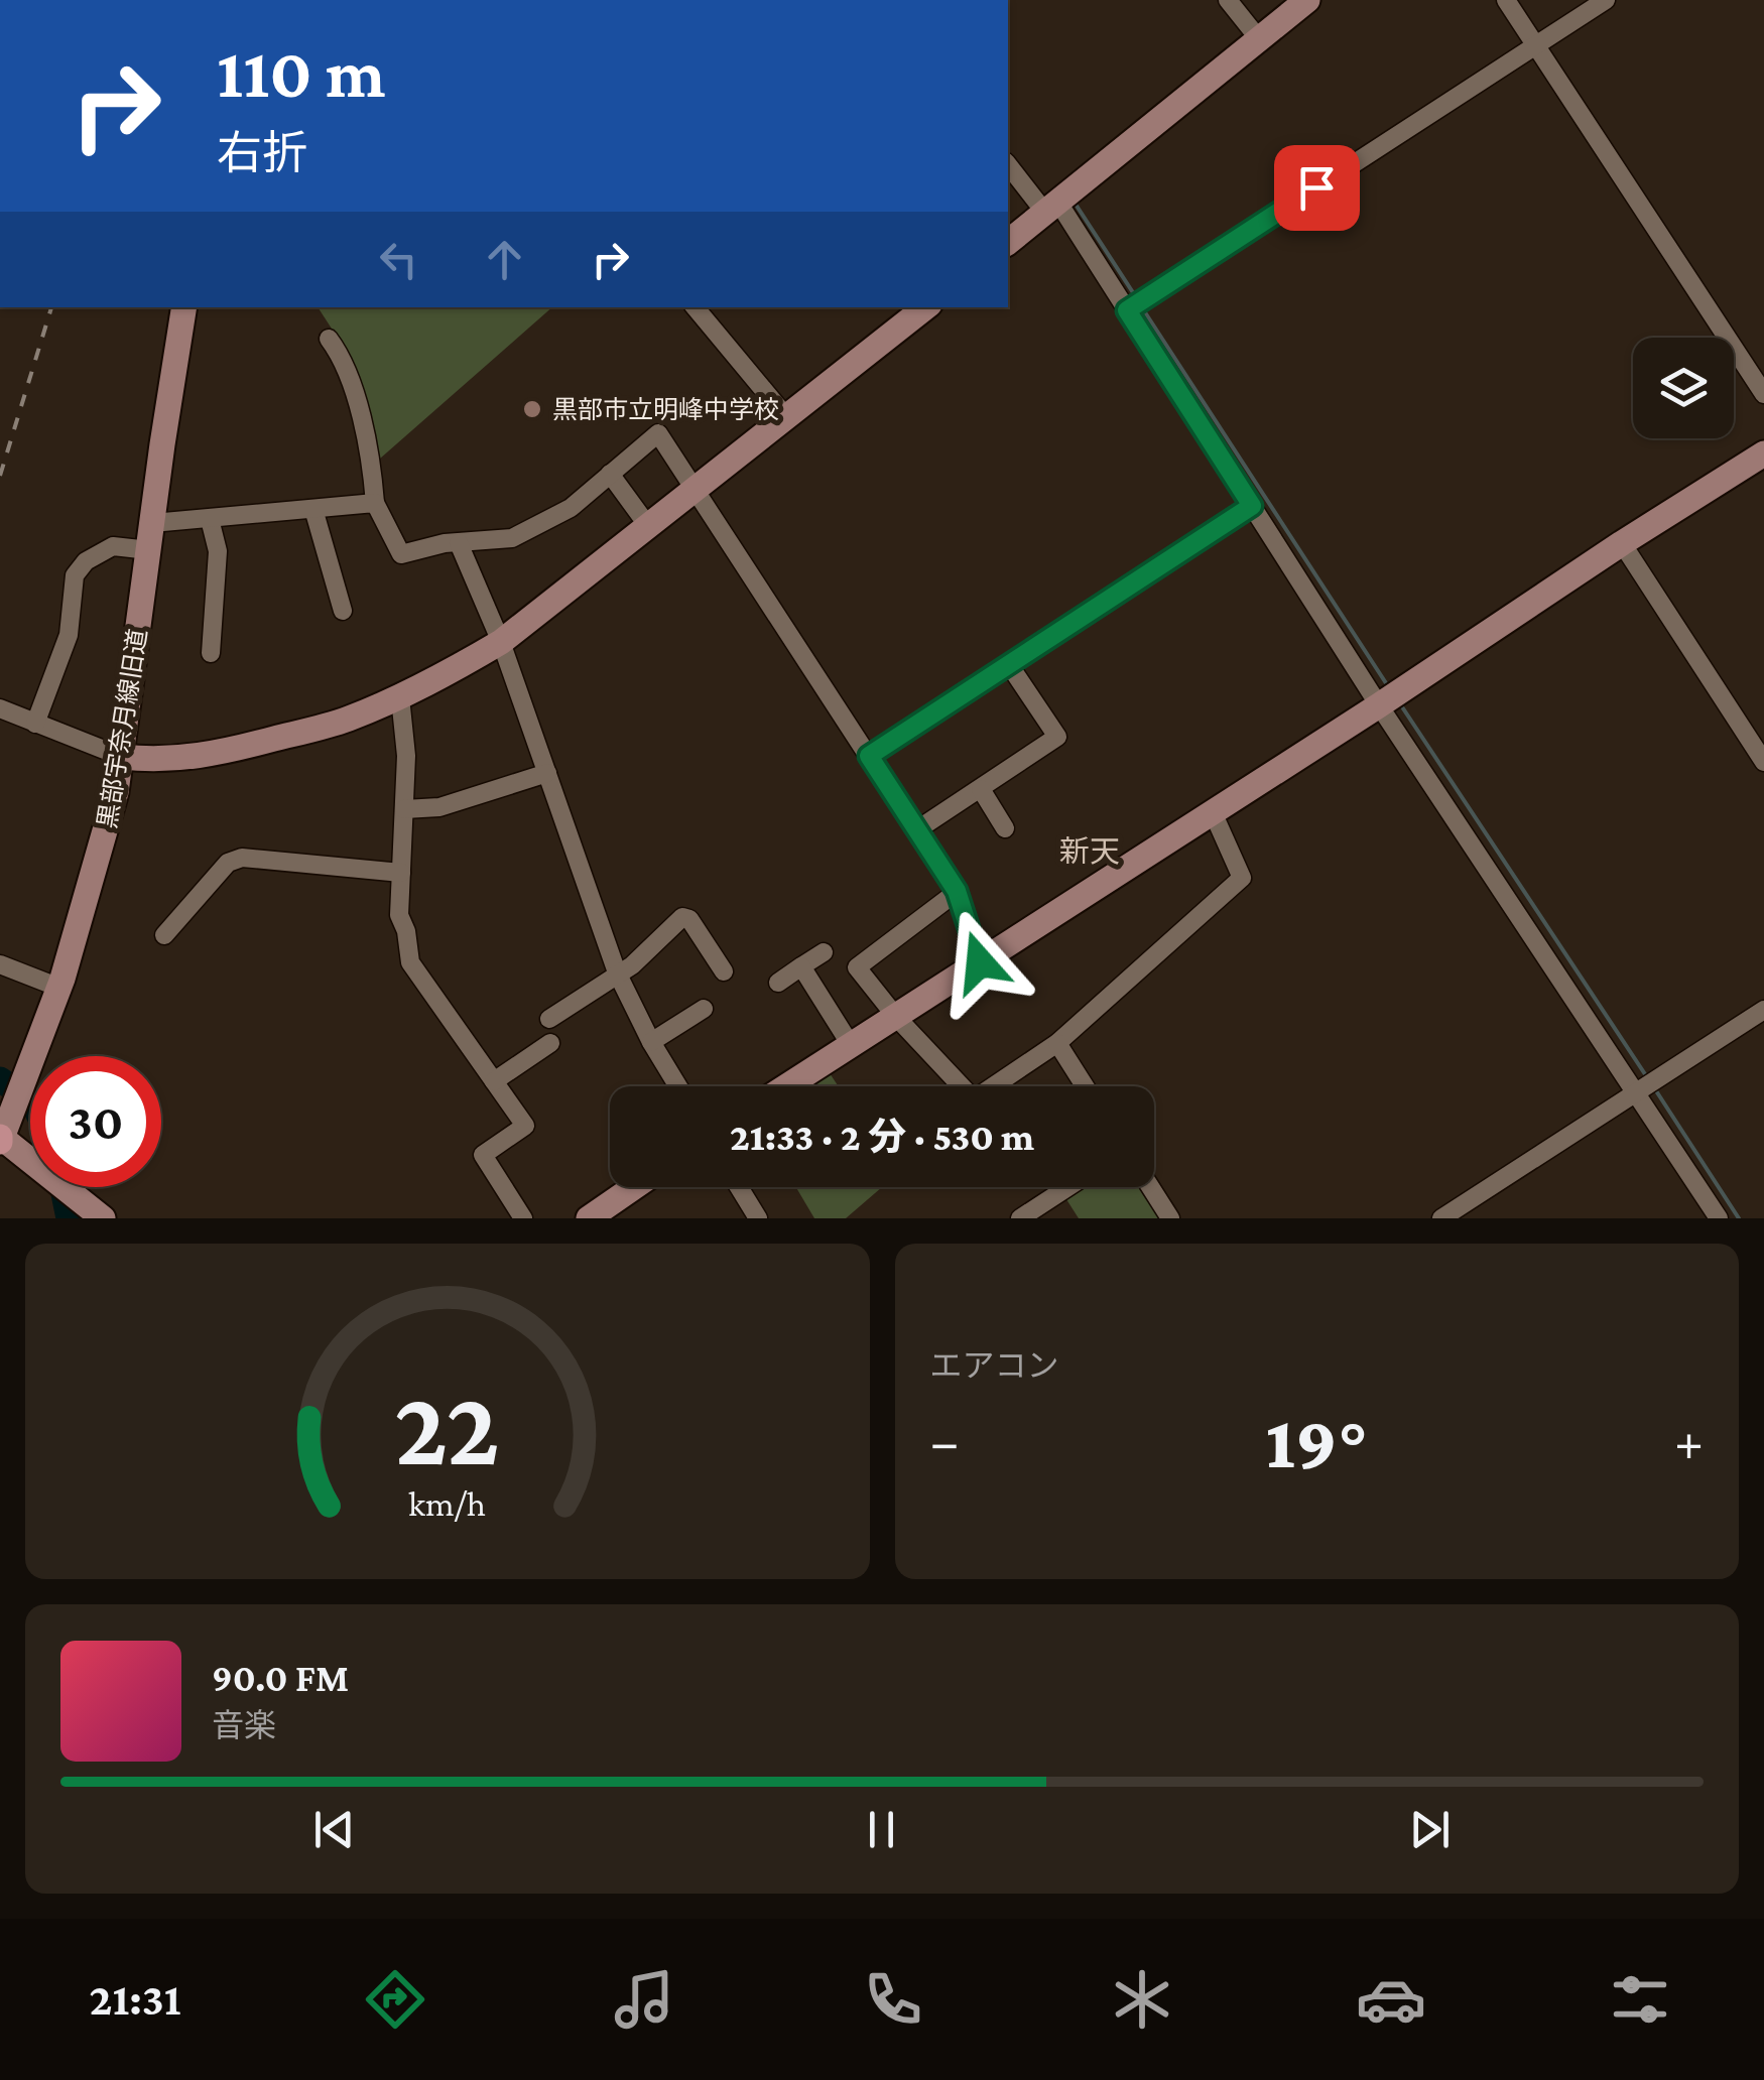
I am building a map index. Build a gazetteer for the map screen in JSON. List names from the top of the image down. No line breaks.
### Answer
{"streets":{"street":["黒部宇奈月線旧道"]},"districts":["新天"],"places":["黒部市立明峰中学校"],"page":{"turn":["110 m","右折"],"limit":"30","trip":"21:33 · 2 分 · 530 m","tile":"エアコン","heat":["−","19°","+"],"song":["90.0 FM","音楽"],"tabs":"21:31","gauge":["22","km/h"]}}
